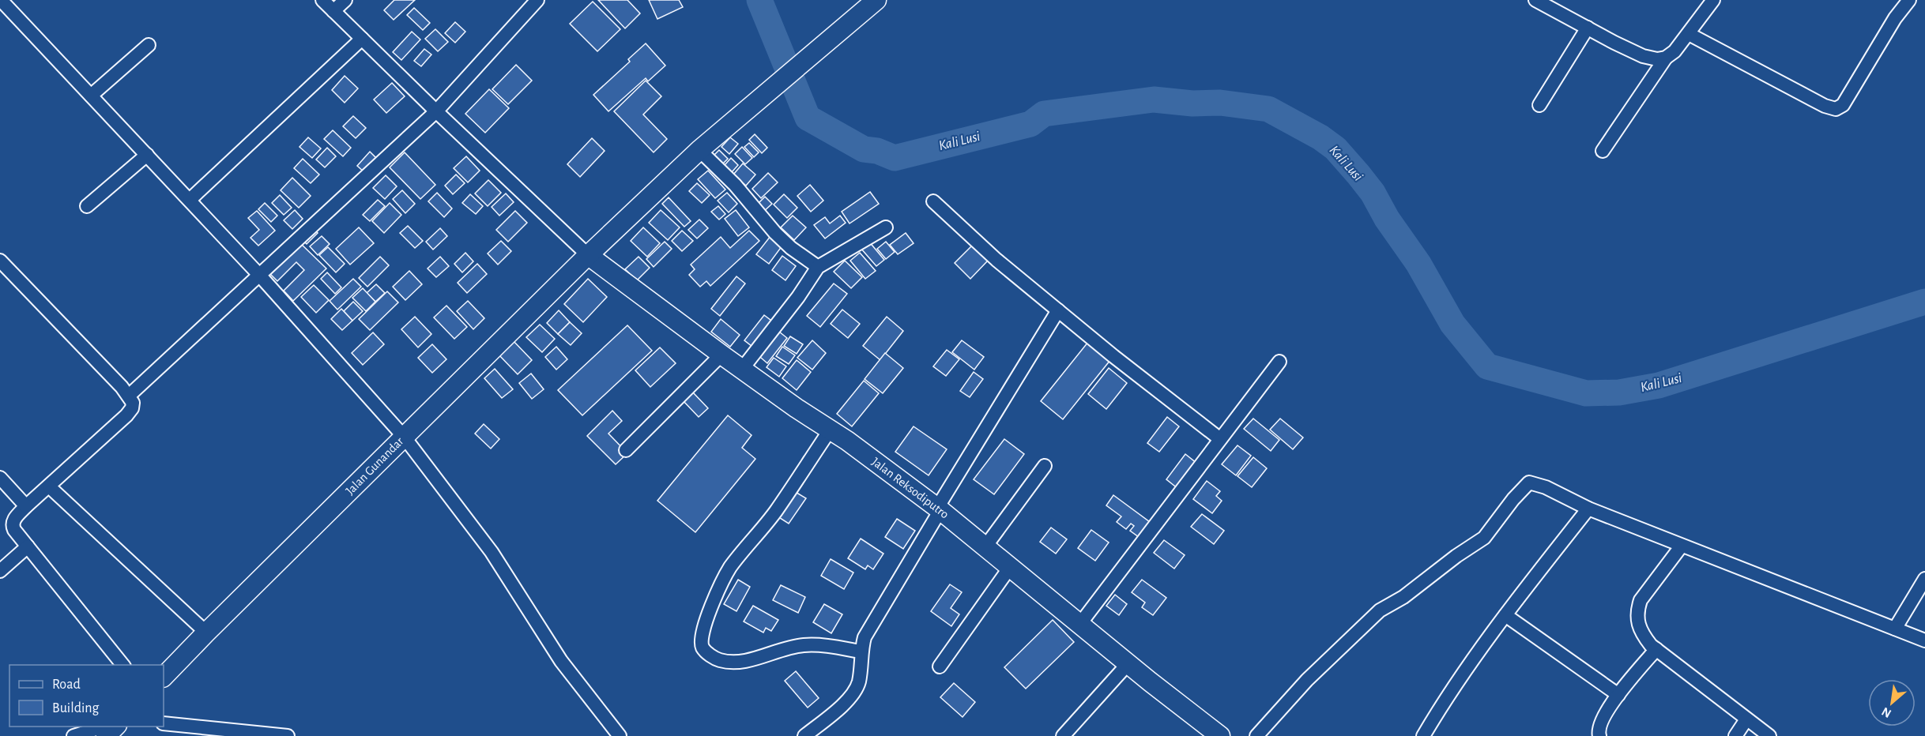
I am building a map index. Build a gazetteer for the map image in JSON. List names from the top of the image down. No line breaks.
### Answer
{"streets":{"main road":["Jalan Gunandar","Jalan Reksodiputro"]},"crossings":[["Jalan Gunandar","Jalan Reksodiputro"]],"water":["Kali Lusi"],"legend":["Road","Building"],"north":"bottom left"}
